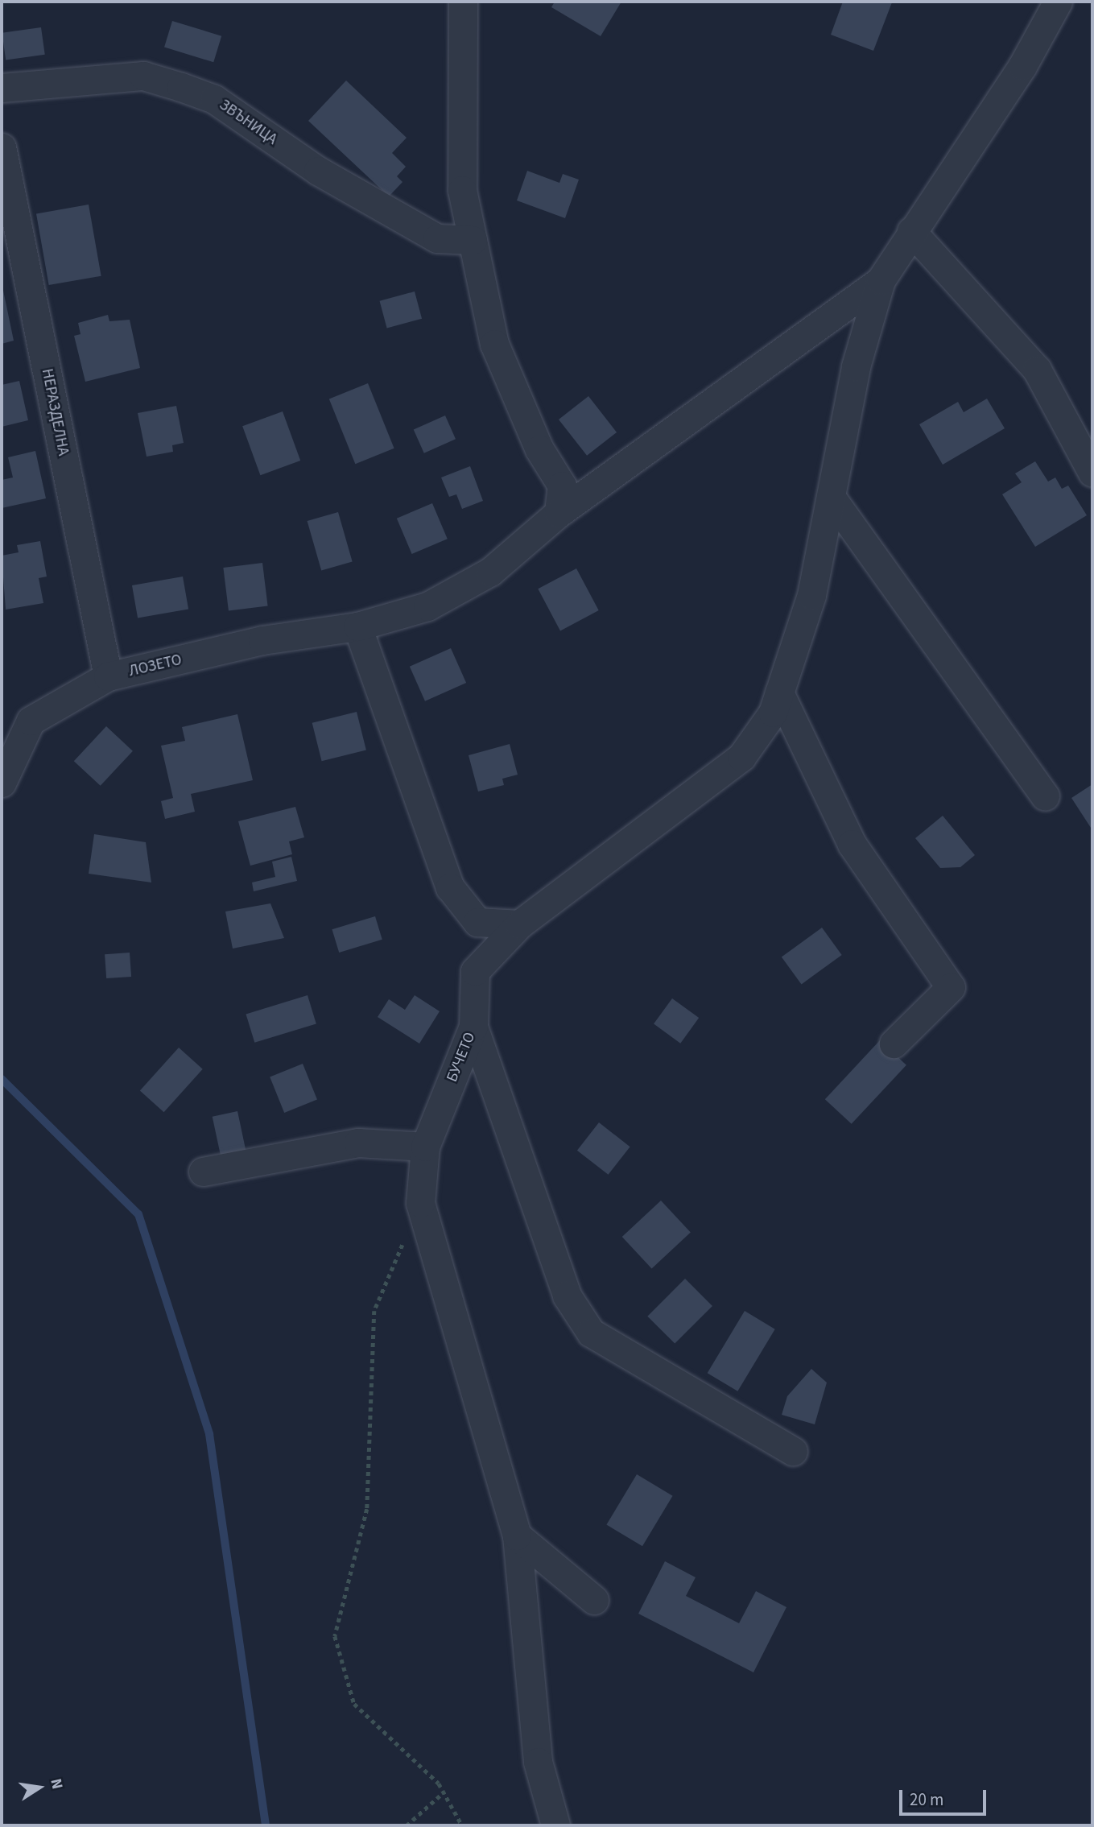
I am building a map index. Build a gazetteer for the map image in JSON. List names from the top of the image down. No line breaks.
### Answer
{"streets":{"street":["ЗВЪНИЦА","НЕРАЗДЕЛНА","ЛОЗЕТО","БУЧЕТО"]},"crossings":[["НЕРАЗДЕЛНА","ЛОЗЕТО"],["ЛОЗЕТО","БУЧЕТО"]],"scale_bar":"20 m","north":"right"}
